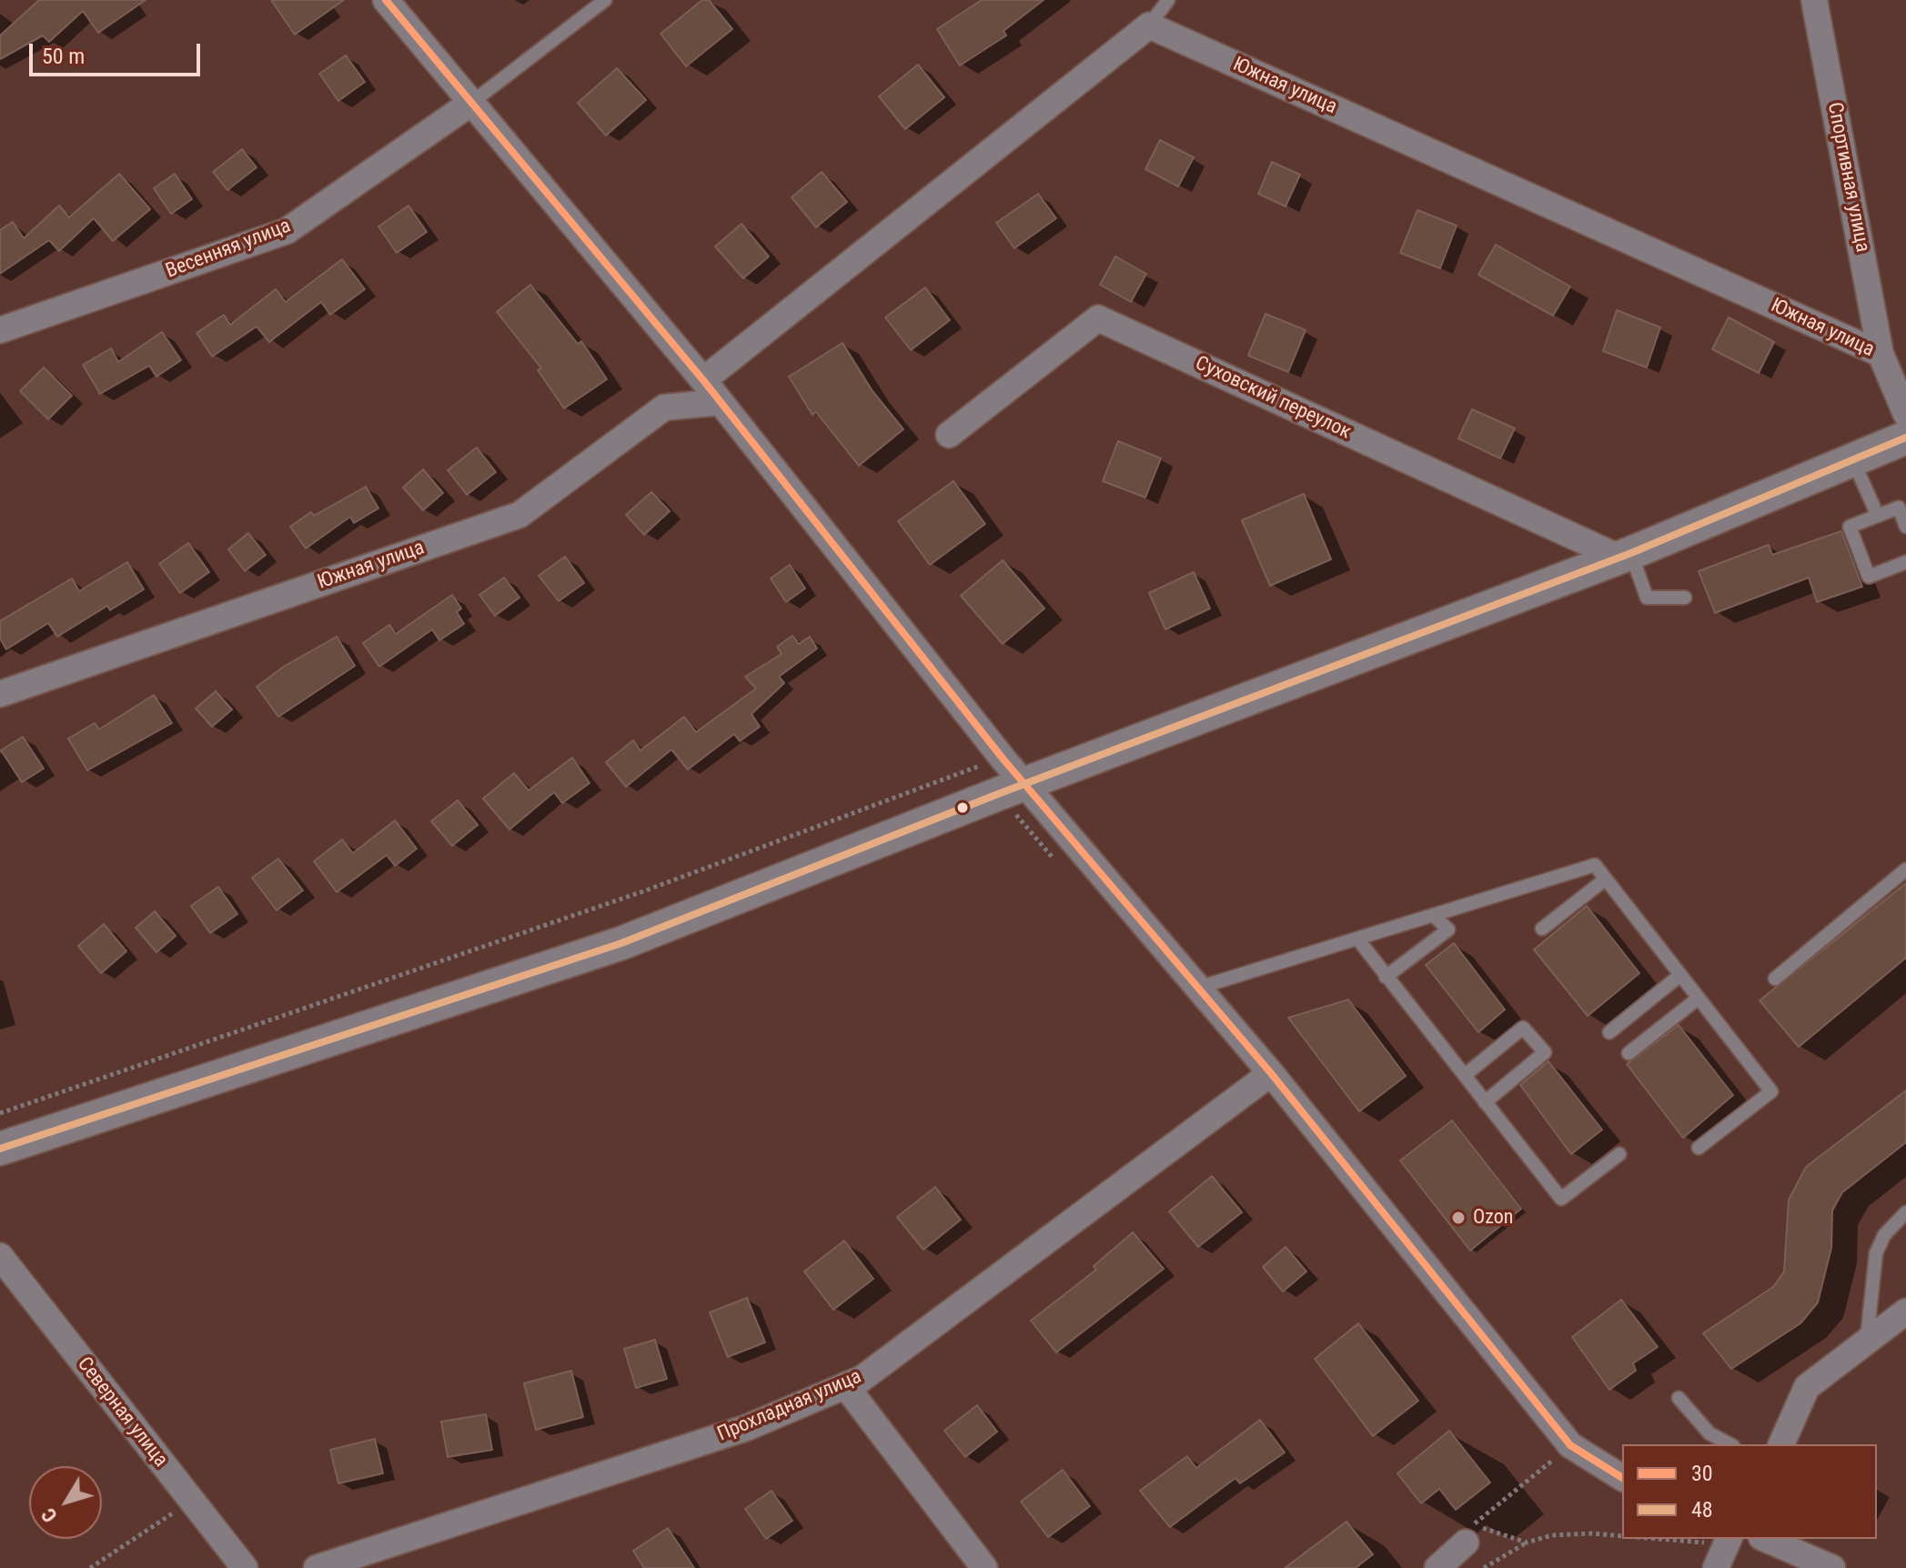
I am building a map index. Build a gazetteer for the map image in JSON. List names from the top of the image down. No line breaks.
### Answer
{"streets":{"street":["Южная улица","Спортивная улица","Весенняя улица","Суховский переулок","Прохладная улица","Северная улица"]},"crossings":[["Южная улица","Спортивная улица"]],"places":["Ozon"],"lines":["transit line 30","transit line 48"],"legend":["30","48"],"scale_bar":"50 m","north":"bottom left"}
